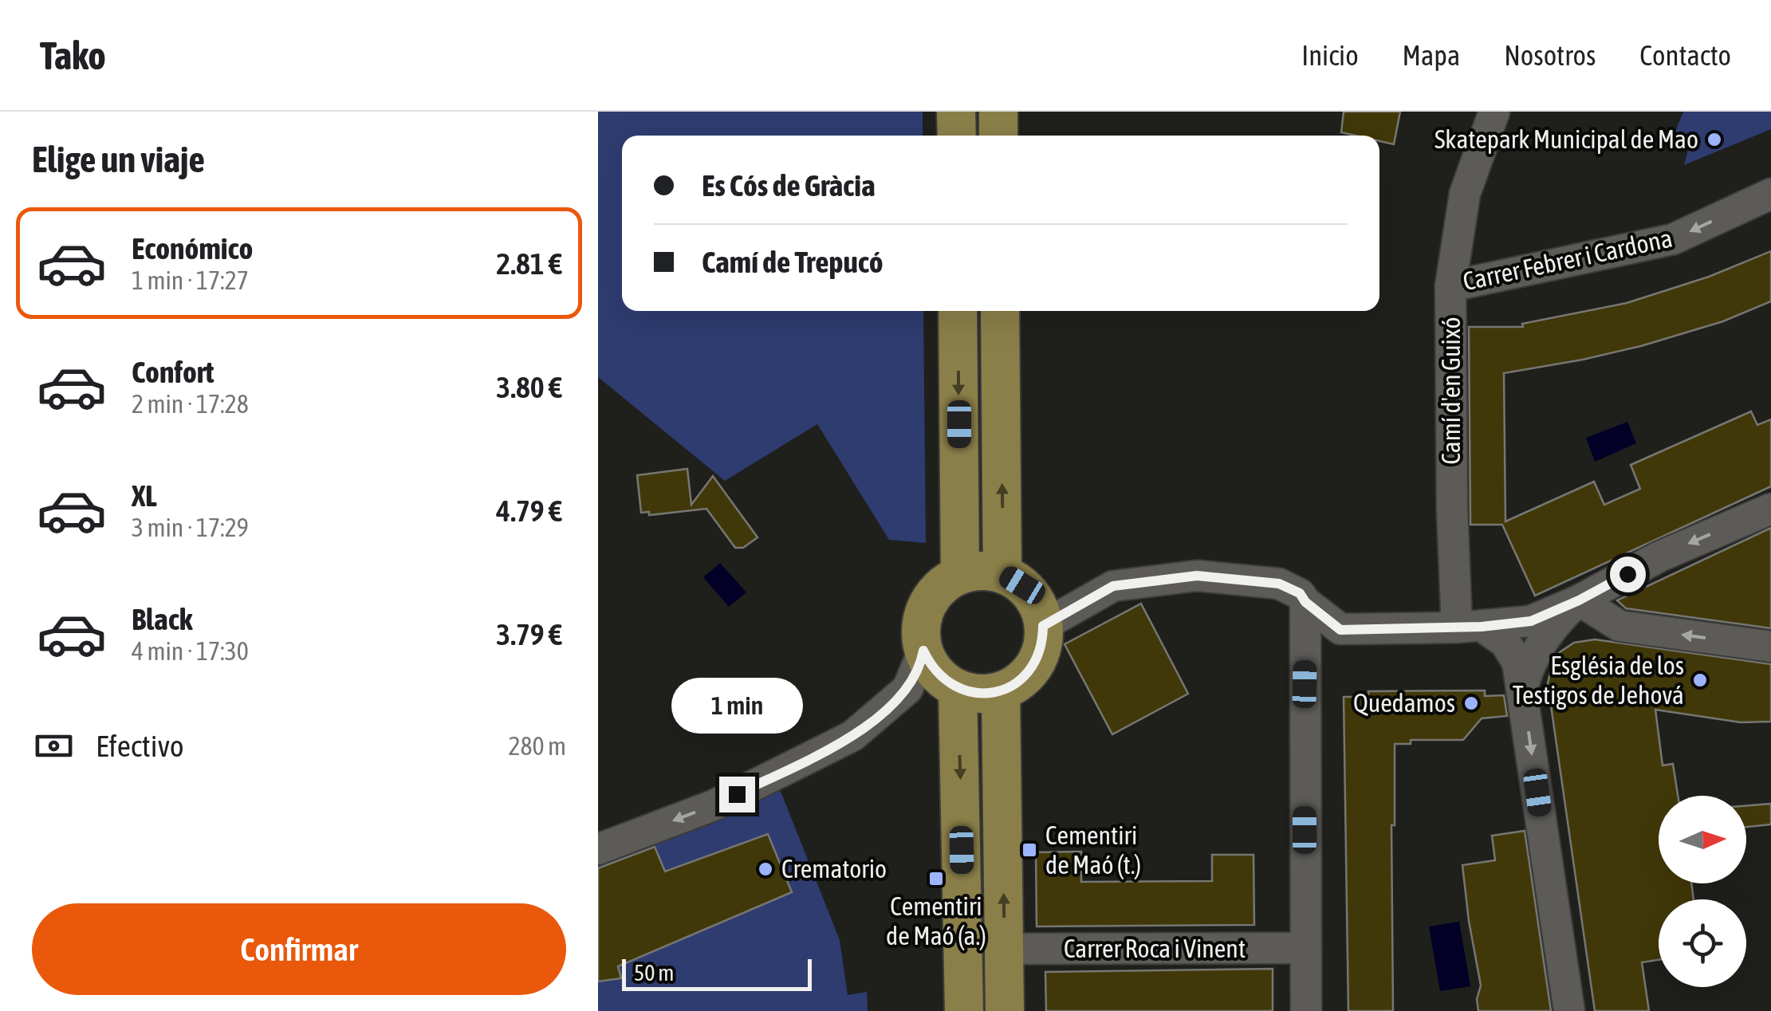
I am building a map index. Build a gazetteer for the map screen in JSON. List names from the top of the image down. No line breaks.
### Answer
{"streets":{"street":["Carrer Febrer i Cardona","Camí d'en Guixó","Carrer Roca i Vinent"]},"crossings":[["Carrer Febrer i Cardona","Camí d'en Guixó"]],"one_way":["Carrer Febrer i Cardona"],"places":{"other":["Skatepark Municipal de Mao","Església de los Testigos de Jehová","Quedamos","Crematorio"],"transit":["Cementiri de Maó (t.)","Cementiri de Maó (a.)"]},"scale_bar":"50 m","north":"right","page":{"header":"Tako","nav":["Inicio","Mapa","Nosotros","Contacto"],"heading":"Elige un viaje","banner":["Es Cós de Gràcia","Camí de Trepucó"],"list":[{"name":"Económico","note":"1 min · 17:27","value":"2.81 €"},{"name":"Confort","note":"2 min · 17:28","value":"3.80 €"},{"name":"XL","note":"3 min · 17:29","value":"4.79 €"},{"name":"Black","note":"4 min · 17:30","value":"3.79 €"}],"bubble":"1 min","pay":["Efectivo","280 m"],"buttons":"Confirmar","scale":"50 m"}}
